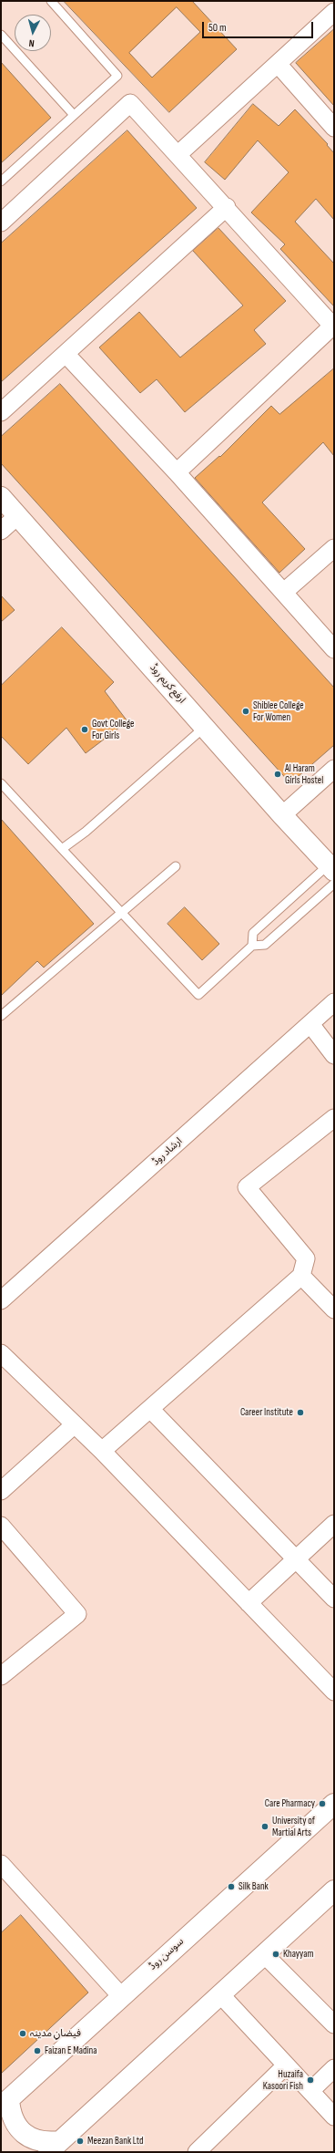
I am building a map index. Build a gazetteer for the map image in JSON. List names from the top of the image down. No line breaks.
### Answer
{"streets":{"street":["ارفع کریم روڈ","ارشاد روڈ","سوسن روڈ"]},"places":["Shiblee College For Women","Govt College For Girls","Al Haram Girls Hostel","Career Institute","Care Pharmacy","University of Martial Arts","Silk Bank","Khayyam","فیضانِ مدینہ","Faizan E Madina","Huzaifa Kasoori Fish","Meezan Bank Ltd"],"scale_bar":"50 m","north":"bottom"}
